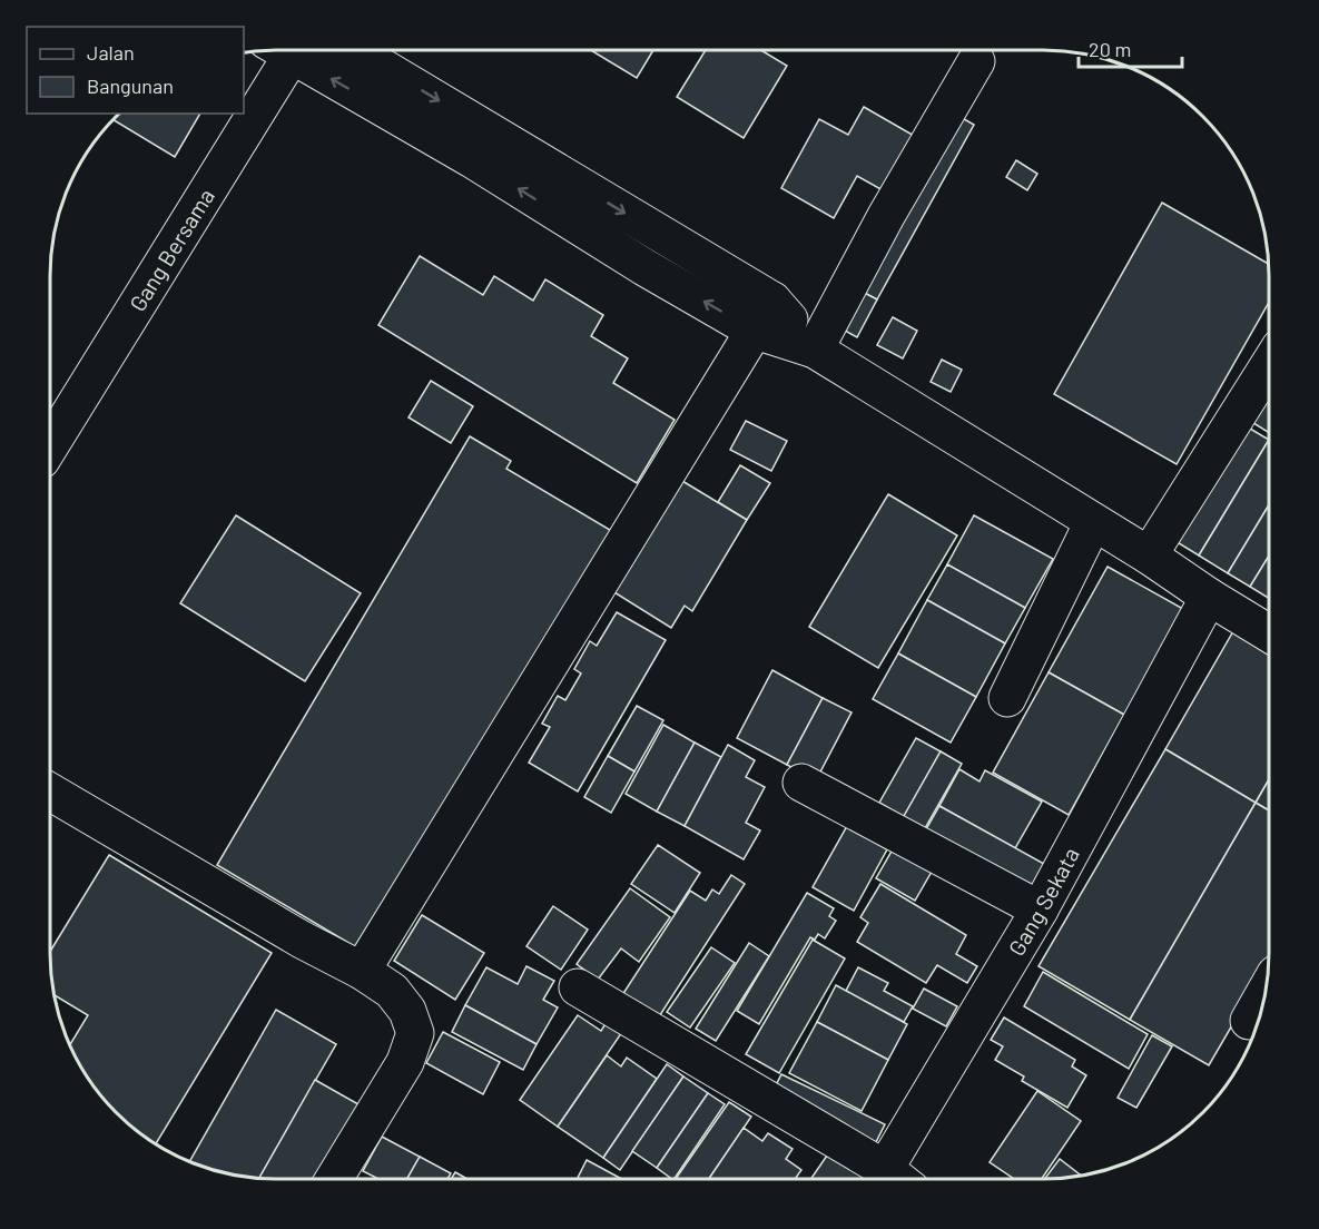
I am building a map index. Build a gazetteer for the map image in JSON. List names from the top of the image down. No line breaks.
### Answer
{"streets":{"street":["Gang Bersama","Gang Sekata"]},"legend":["Jalan","Bangunan"],"scale_bar":"20 m"}
